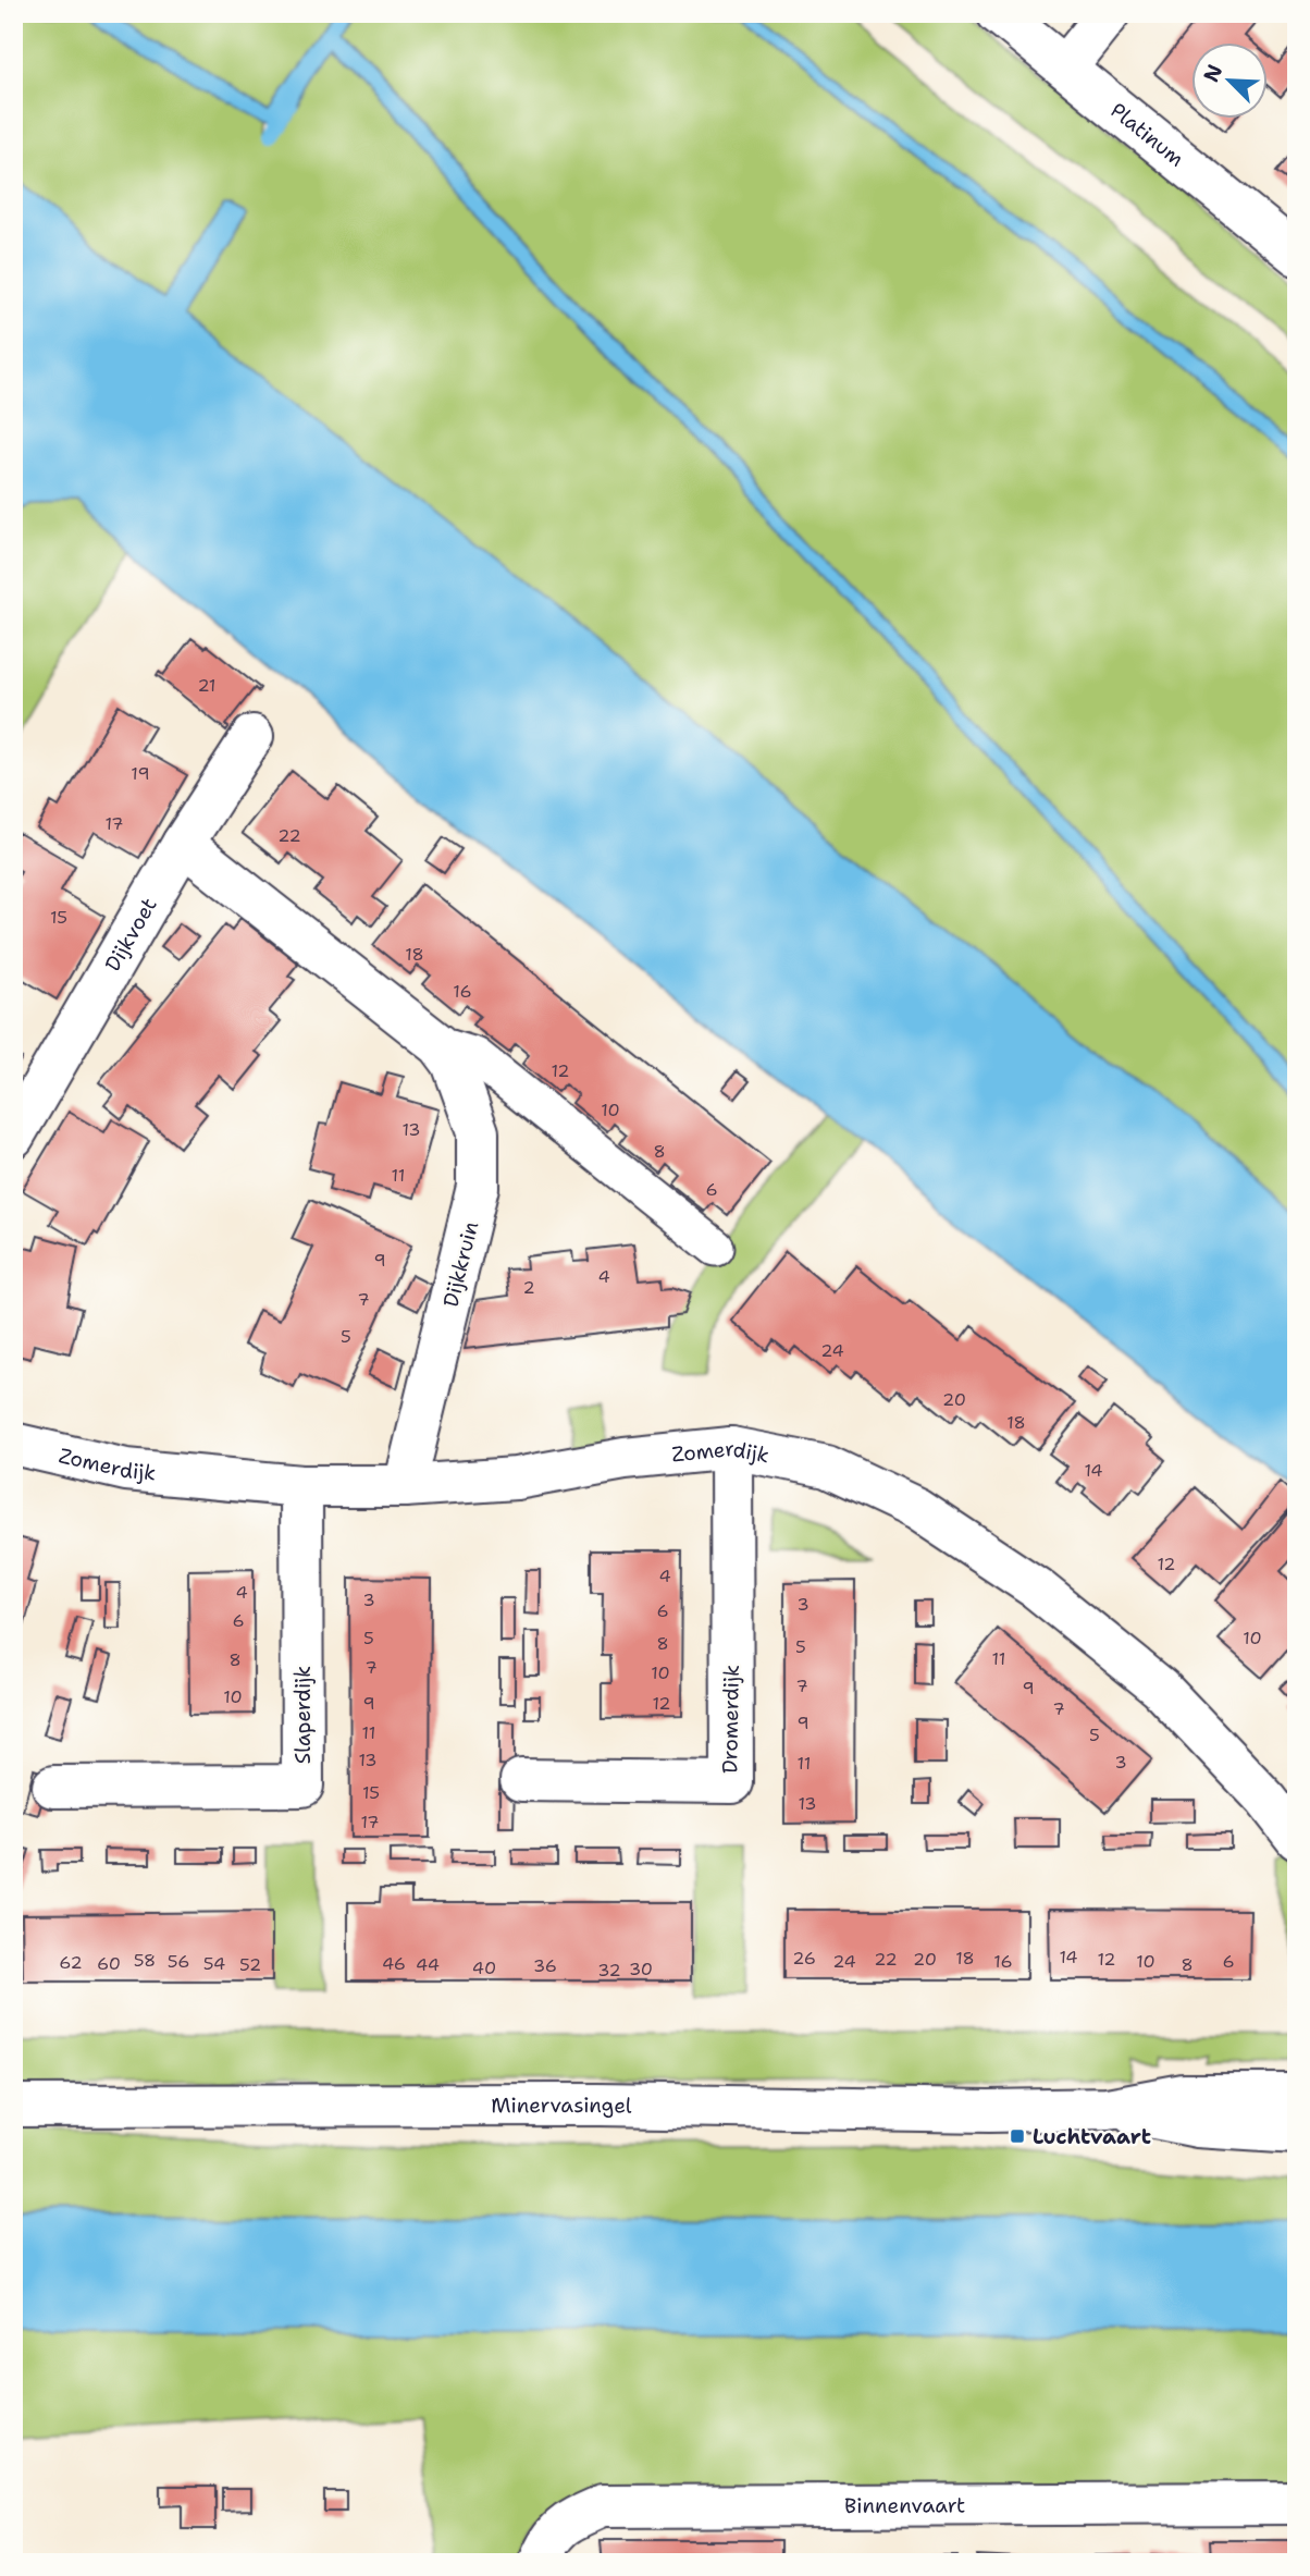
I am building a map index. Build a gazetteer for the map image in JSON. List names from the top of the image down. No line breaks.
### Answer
{"streets":{"street":["Platinum","Dijkvoet","Dijkkruin","Zomerdijk","Slaperdijk","Dromerdijk","Minervasingel","Binnenvaart"]},"crossings":[["Dijkvoet","Dijkkruin"],["Dijkkruin","Zomerdijk"],["Zomerdijk","Slaperdijk"],["Zomerdijk","Dromerdijk"]],"places":{"transit":["Luchtvaart"]},"house_numbers":["21","19","17","22","15","18","16","12","10","13","8","11","6","9","4","2","7","5","24","20","18","14","12","4","4","3","3","6","6","5","10","8","5","11","8","7","10","7","9","10","9","12","7","9","11","5","13","3","11","15","13","17","14","26","18","22","20","12","58","56","24","16","10","6","62","60","54","46","52","44","8","36","40","30","32"],"north":"top left"}
